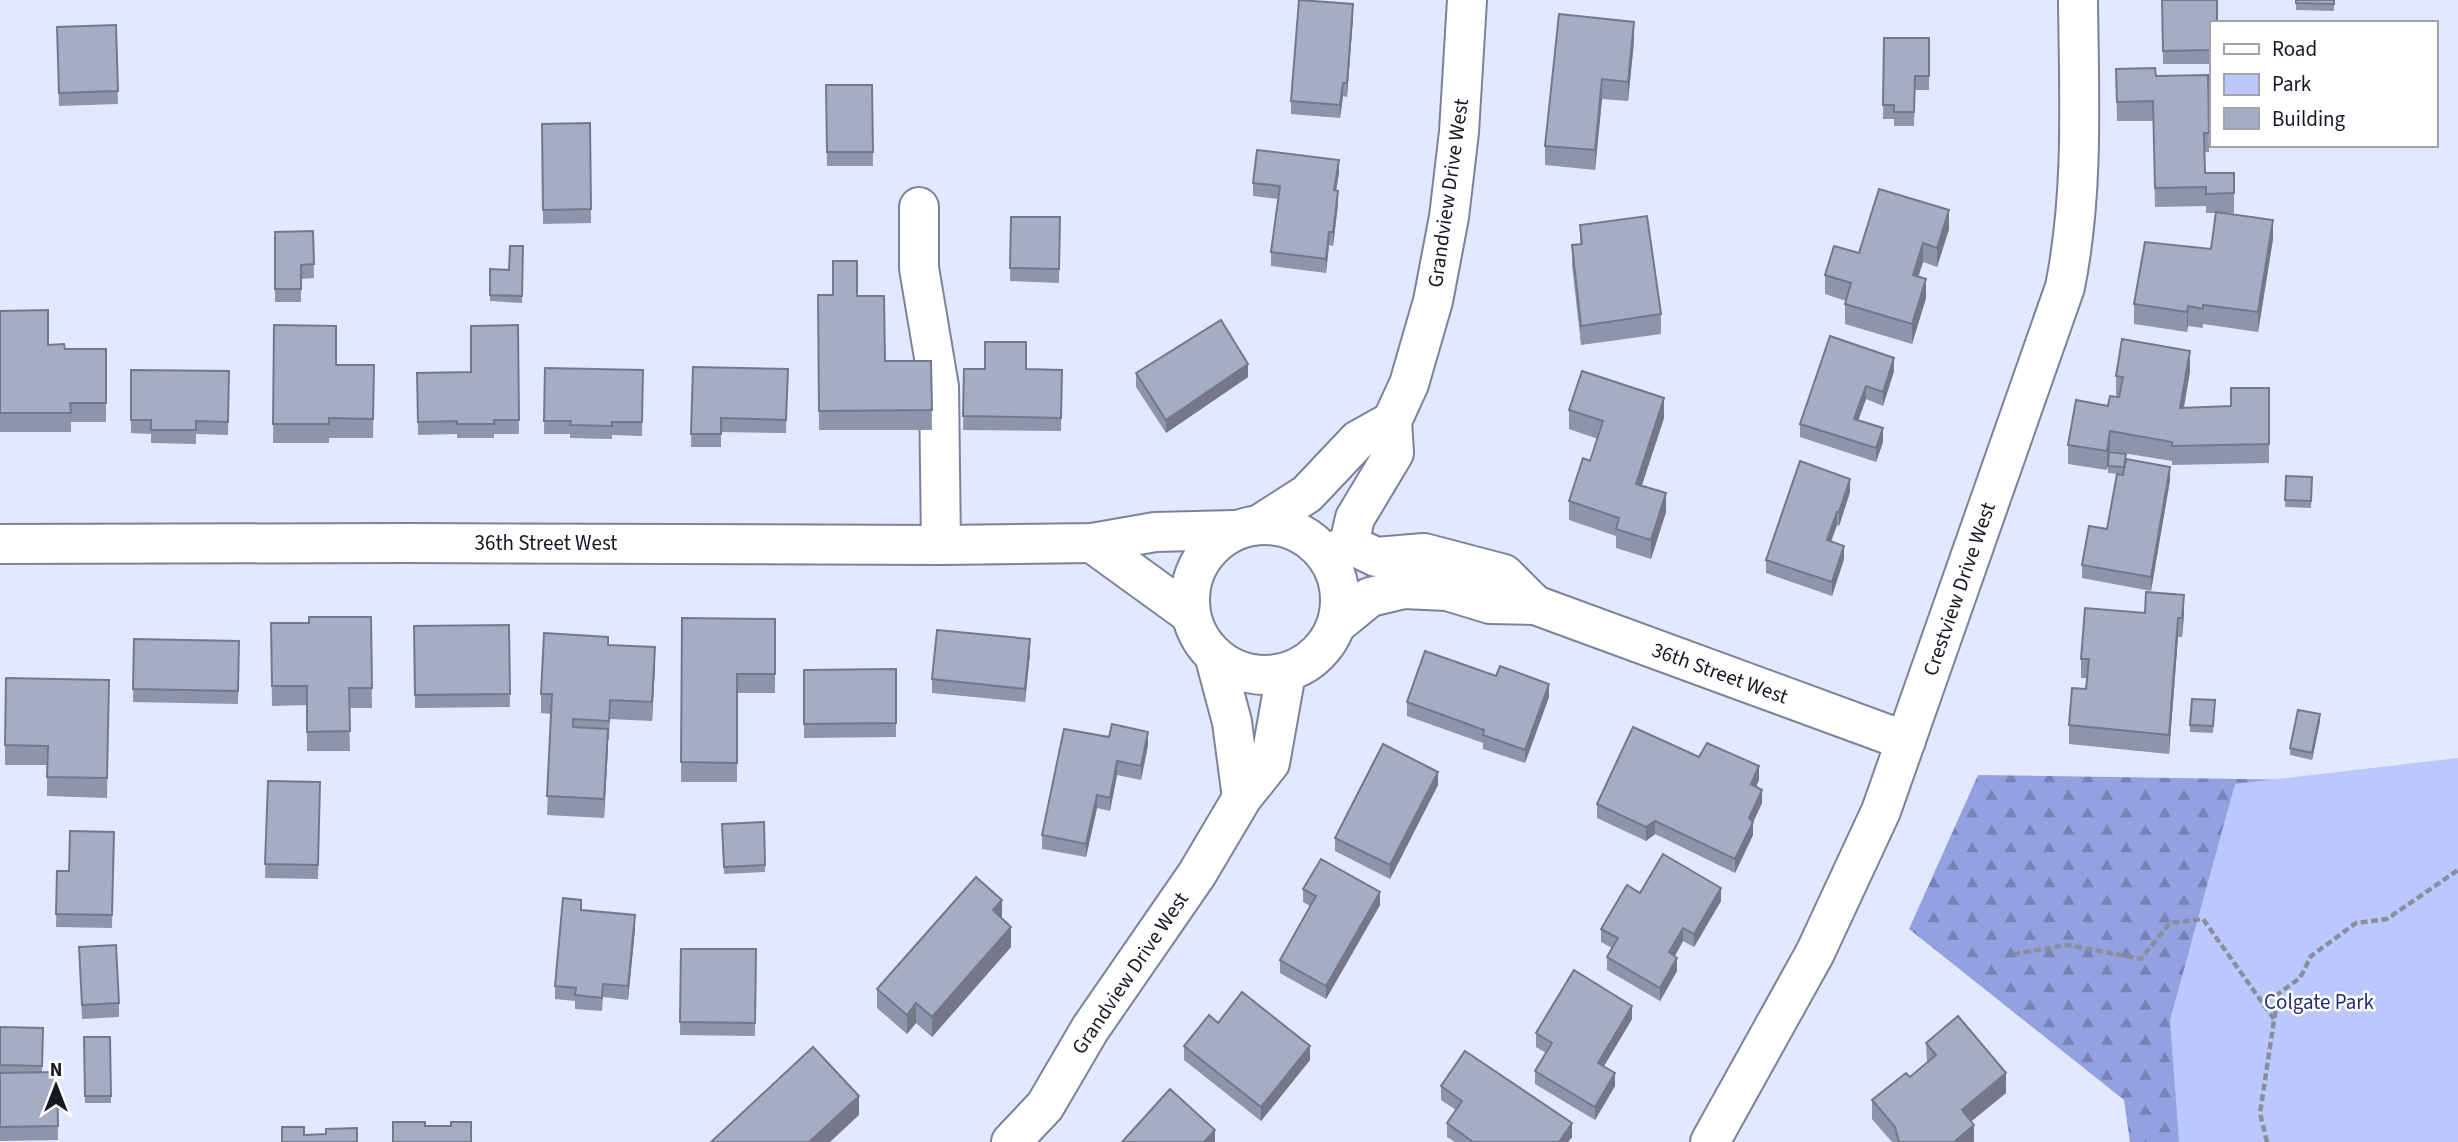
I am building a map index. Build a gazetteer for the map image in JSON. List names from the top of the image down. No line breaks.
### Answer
{"streets":{"street":["Grandview Drive West","36th Street West","Crestview Drive West"]},"crossings":[["Grandview Drive West","36th Street West"],["36th Street West","Crestview Drive West"]],"parks":["Colgate Park"],"legend":["Road","Park","Building"],"north":"top"}
